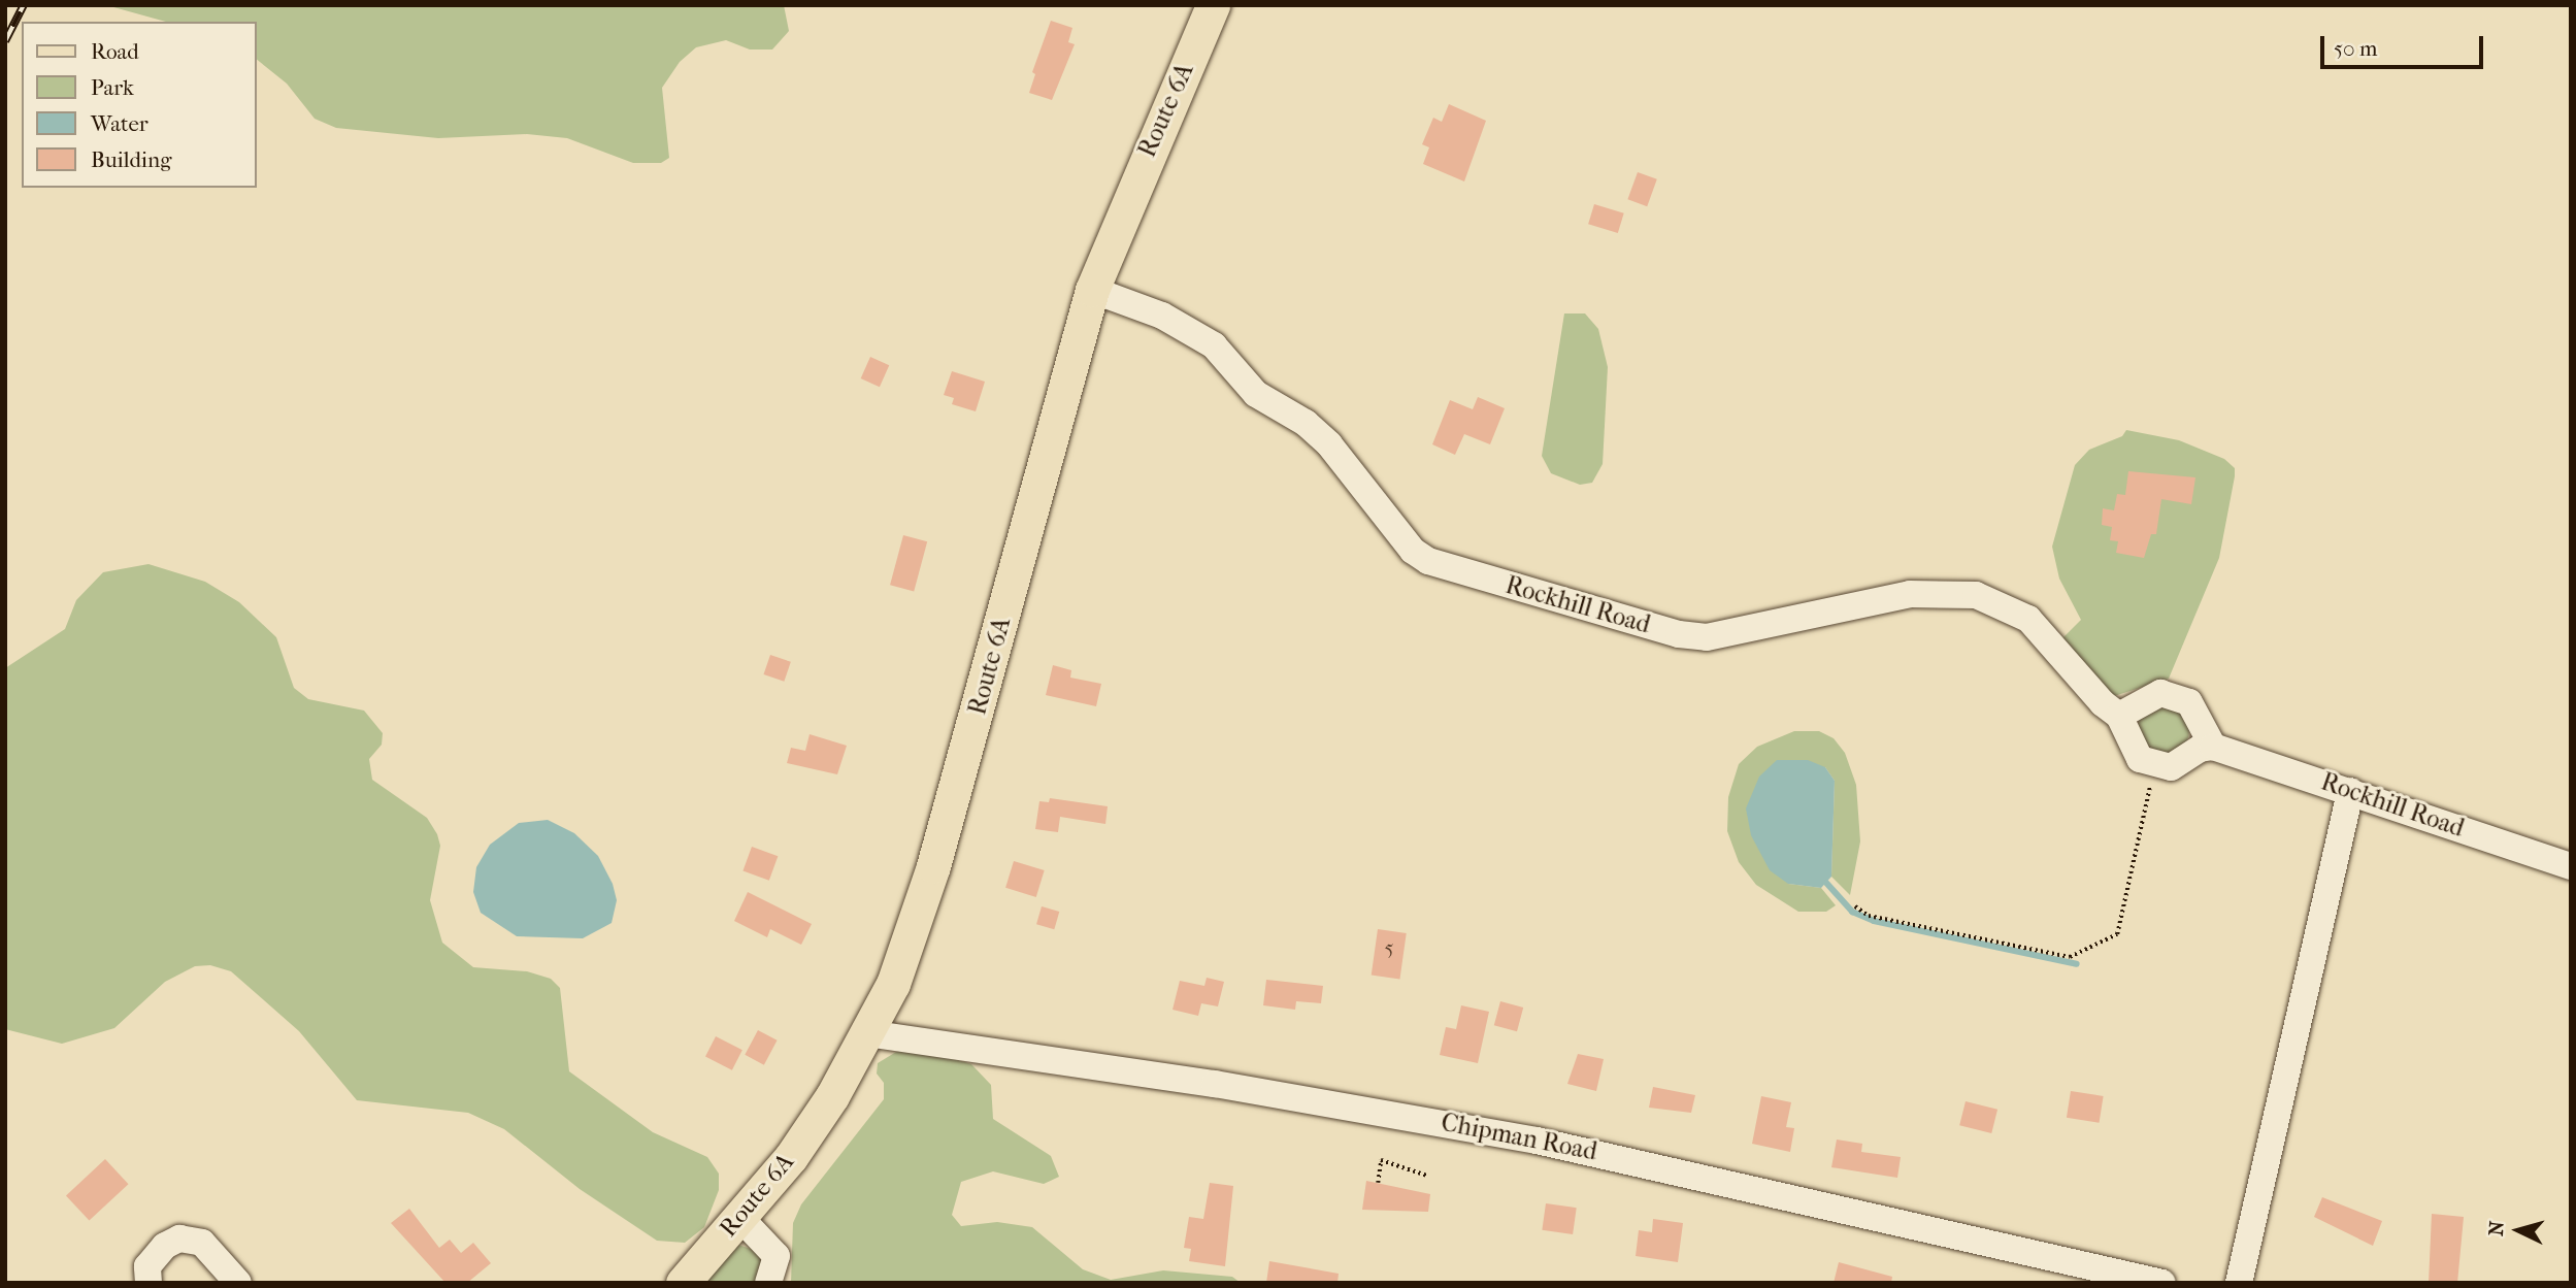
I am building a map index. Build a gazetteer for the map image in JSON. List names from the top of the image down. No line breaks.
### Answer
{"streets":{"main road":["Route 6A"],"street":["Rockhill Road","Chipman Road"]},"crossings":[["Route 6A","Rockhill Road"],["Route 6A","Chipman Road"]],"house_numbers":["5"],"legend":["Road","Park","Water","Building"],"scale_bar":"50 m","north":"left"}
